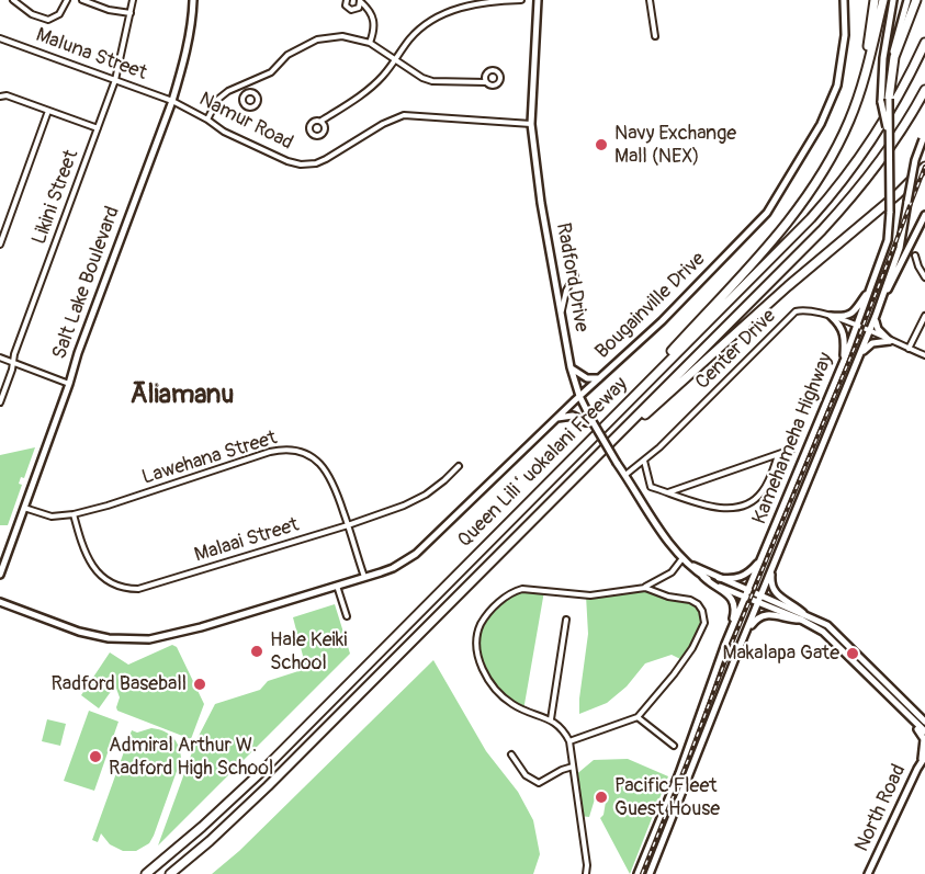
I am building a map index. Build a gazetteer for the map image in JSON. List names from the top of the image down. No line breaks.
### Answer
{"streets":{"highway":["Queen Liliʻuokalani Freeway"],"main road":["Radford Drive","Salt Lake Boulevard","Bougainville Drive","Kamehameha Highway","North Road"],"street":["Maluna Street","Namur Road","Likini Street","Center Drive","Lawehana Street","Malaai Street"]},"crossings":[["Maluna Street","Namur Road"],["Maluna Street","Likini Street"],["Maluna Street","Salt Lake Boulevard"],["Namur Road","Radford Drive"],["Namur Road","Salt Lake Boulevard"],["Radford Drive","Bougainville Drive"],["Salt Lake Boulevard","Lawehana Street"],["Bougainville Drive","Lawehana Street"],["Center Drive","Kamehameha Highway"],["Lawehana Street","Malaai Street"]],"districts":["Āliamanu"],"places":["Navy Exchange Mall (NEX)","Hale Keiki School","Makalapa Gate","Radford Baseball","Admiral Arthur W. Radford High School","Pacific Fleet Guest House"]}
